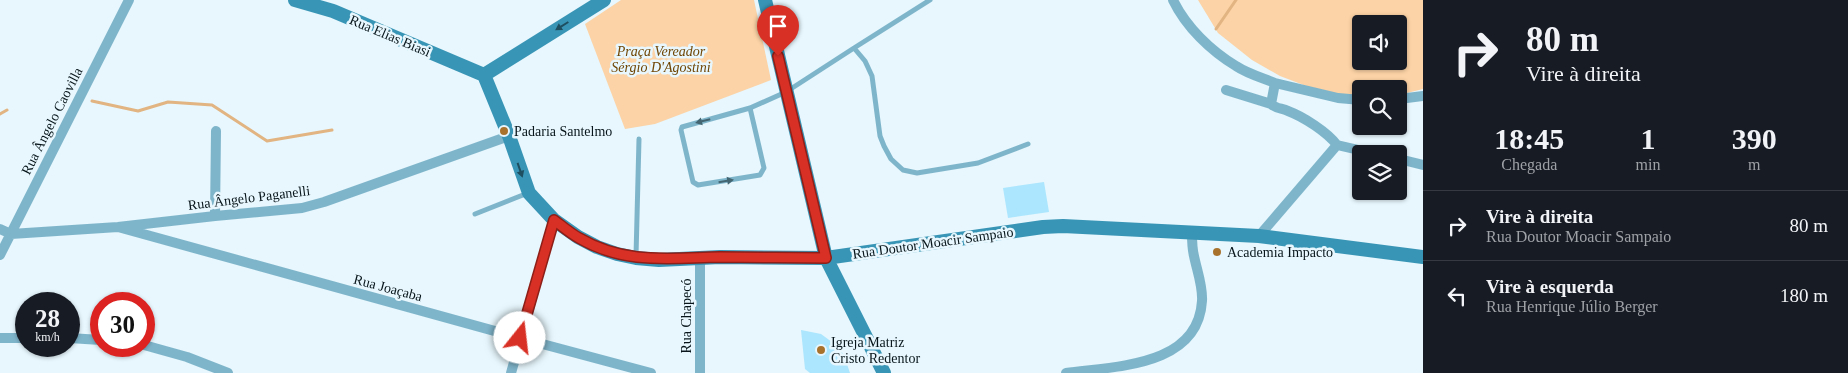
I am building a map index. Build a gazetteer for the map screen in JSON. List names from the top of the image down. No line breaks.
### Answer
{"streets":{"street":["Rua Elias Biasi","Rua Ângelo Caovilla","Rua Ângelo Paganelli","Rua Doutor Moacir Sampaio","Rua Joaçaba","Rua Chapecó"]},"crossings":[["Rua Elias Biasi","Rua Doutor Moacir Sampaio"],["Rua Ângelo Caovilla","Rua Ângelo Paganelli"],["Rua Ângelo Paganelli","Rua Doutor Moacir Sampaio"],["Rua Ângelo Paganelli","Rua Joaçaba"],["Rua Doutor Moacir Sampaio","Rua Chapecó"]],"parks":["Praça Vereador Sérgio D'Agostini"],"places":["Padaria Santelmo","Academia Impacto","Igreja Matriz Cristo Redentor"],"page":{"turn":["80 m","Vire à direita"],"eta":["18:45","Chegada","1","min","390","m"],"list":[{"name":"Vire à direita","note":"Rua Doutor Moacir Sampaio","value":"80 m"},{"name":"Vire à esquerda","note":"Rua Henrique Júlio Berger","value":"180 m"}],"speed":"28 km/h","limit":"30"}}
